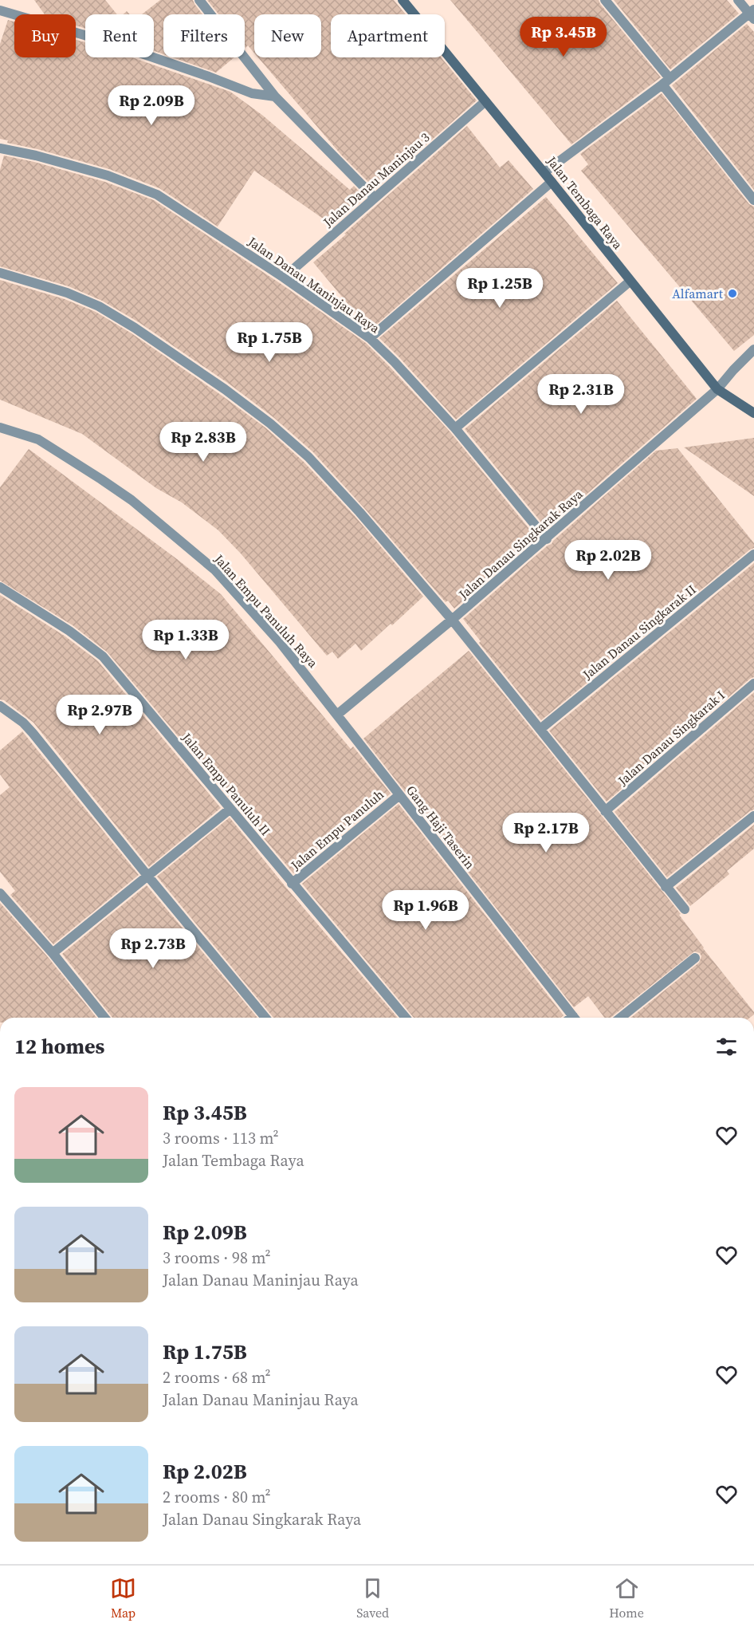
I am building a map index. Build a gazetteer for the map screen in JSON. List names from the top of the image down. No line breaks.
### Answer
{"streets":{"street":["Jalan Danau Maninjau 3","Jalan Tembaga Raya","Jalan Danau Maninjau Raya","Jalan Danau Singkarak Raya","Jalan Empu Panuluh Raya","Jalan Danau Singkarak II","Jalan Danau Singkarak I","Jalan Empu Panuluh II","Gang Haji Taserin","Jalan Empu Panuluh"]},"crossings":[["Jalan Danau Maninjau 3","Jalan Tembaga Raya"],["Jalan Danau Maninjau 3","Jalan Danau Maninjau Raya"],["Jalan Tembaga Raya","Jalan Danau Singkarak Raya"],["Jalan Danau Maninjau Raya","Jalan Danau Singkarak Raya"],["Jalan Danau Singkarak Raya","Jalan Empu Panuluh Raya"],["Jalan Danau Singkarak Raya","Gang Haji Taserin"],["Jalan Empu Panuluh Raya","Gang Haji Taserin"],["Jalan Empu Panuluh II","Jalan Empu Panuluh"],["Gang Haji Taserin","Jalan Empu Panuluh"]],"places":["Alfamart"],"page":{"chip":["Buy","Rent","Filters","New","Apartment"],"price":["Rp 3.45B","Rp 2.09B","Rp 1.25B","Rp 1.75B","Rp 2.31B","Rp 2.83B","Rp 2.02B","Rp 1.33B","Rp 2.97B","Rp 2.17B","Rp 1.96B","Rp 2.73B"],"heading":"12 homes","list":[{"name":"Rp 3.45B","note":"3 rooms · 113 m² · Jalan Tembaga Raya"},{"name":"Rp 2.09B","note":"3 rooms · 98 m² · Jalan Danau Maninjau Raya"},{"name":"Rp 1.75B","note":"2 rooms · 68 m² · Jalan Danau Maninjau Raya"},{"name":"Rp 2.02B","note":"2 rooms · 80 m² · Jalan Danau Singkarak Raya"}],"tabs":["Map","Saved","Home"]}}
